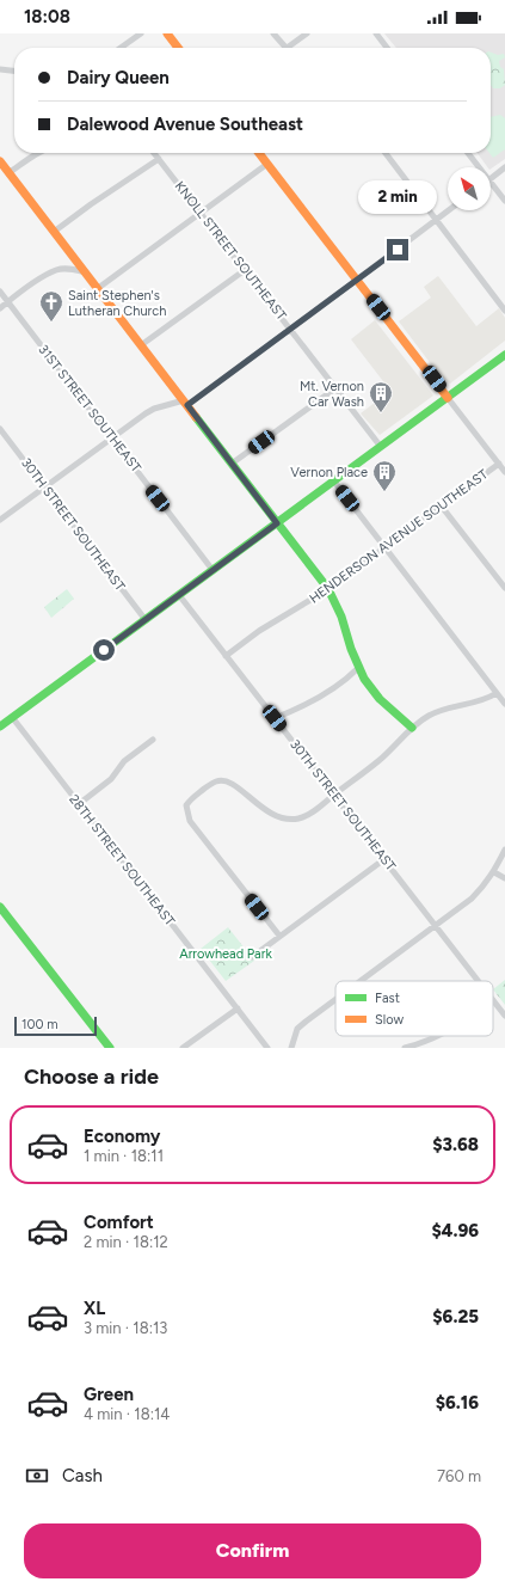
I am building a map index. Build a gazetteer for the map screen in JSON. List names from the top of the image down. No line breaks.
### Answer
{"streets":{"street":["KNOLL STREET SOUTHEAST","31ST STREET SOUTHEAST","30TH STREET SOUTHEAST","HENDERSON AVENUE SOUTHEAST","28TH STREET SOUTHEAST"]},"crossings":[["30TH STREET SOUTHEAST","HENDERSON AVENUE SOUTHEAST"]],"parks":["Arrowhead Park"],"places":{"church":["Saint Stephen's Lutheran Church"],"building":["Mt. Vernon Car Wash","Vernon Place"]},"legend":["Fast","Slow"],"scale_bar":"100 m","north":"top left","page":{"status":"18:08","banner":["Dairy Queen","Dalewood Avenue Southeast"],"bubble":"2 min","scale":"100 m","heading":"Choose a ride","list":[{"name":"Economy","note":"1 min · 18:11","value":"$3.68"},{"name":"Comfort","note":"2 min · 18:12","value":"$4.96"},{"name":"XL","note":"3 min · 18:13","value":"$6.25"},{"name":"Green","note":"4 min · 18:14","value":"$6.16"}],"pay":["Cash","760 m"],"buttons":"Confirm"}}
